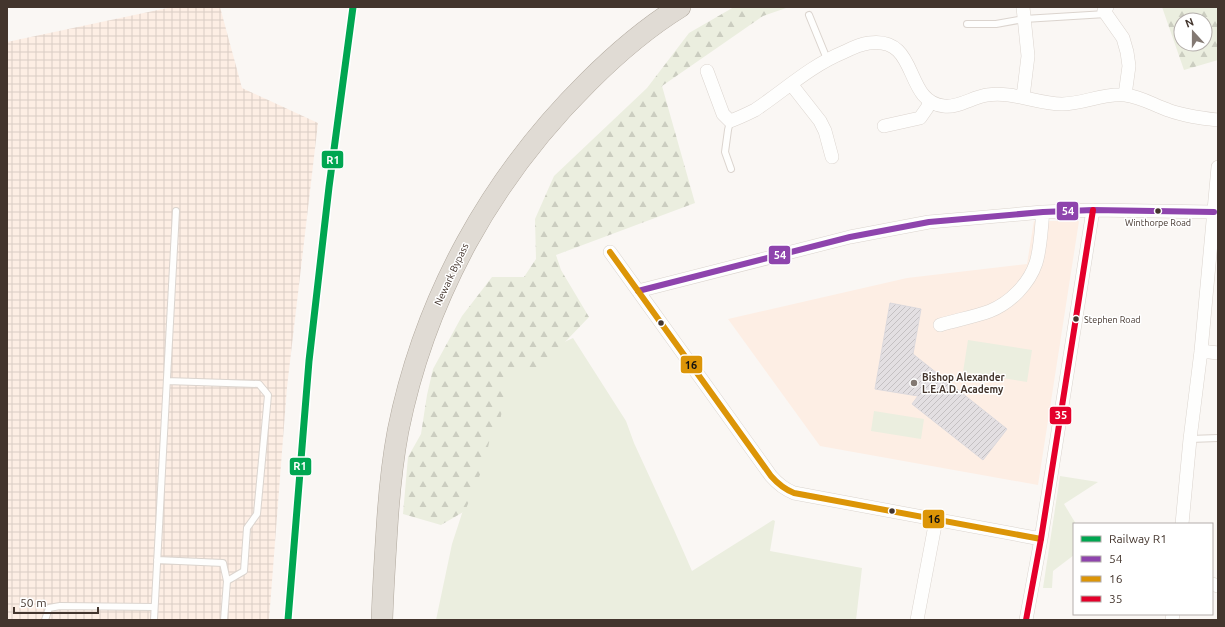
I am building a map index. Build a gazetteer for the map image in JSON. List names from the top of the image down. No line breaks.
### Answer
{"streets":{"highway":["Newark Bypass"]},"places":["Winthorpe Road","Stephen Road","Bishop Alexander L.E.A.D. Academy"],"lines":["rail line R1","transit line 54","transit line 35","transit line 16"],"legend":["Railway R1","54","16","35"],"scale_bar":"50 m","north":"top"}
